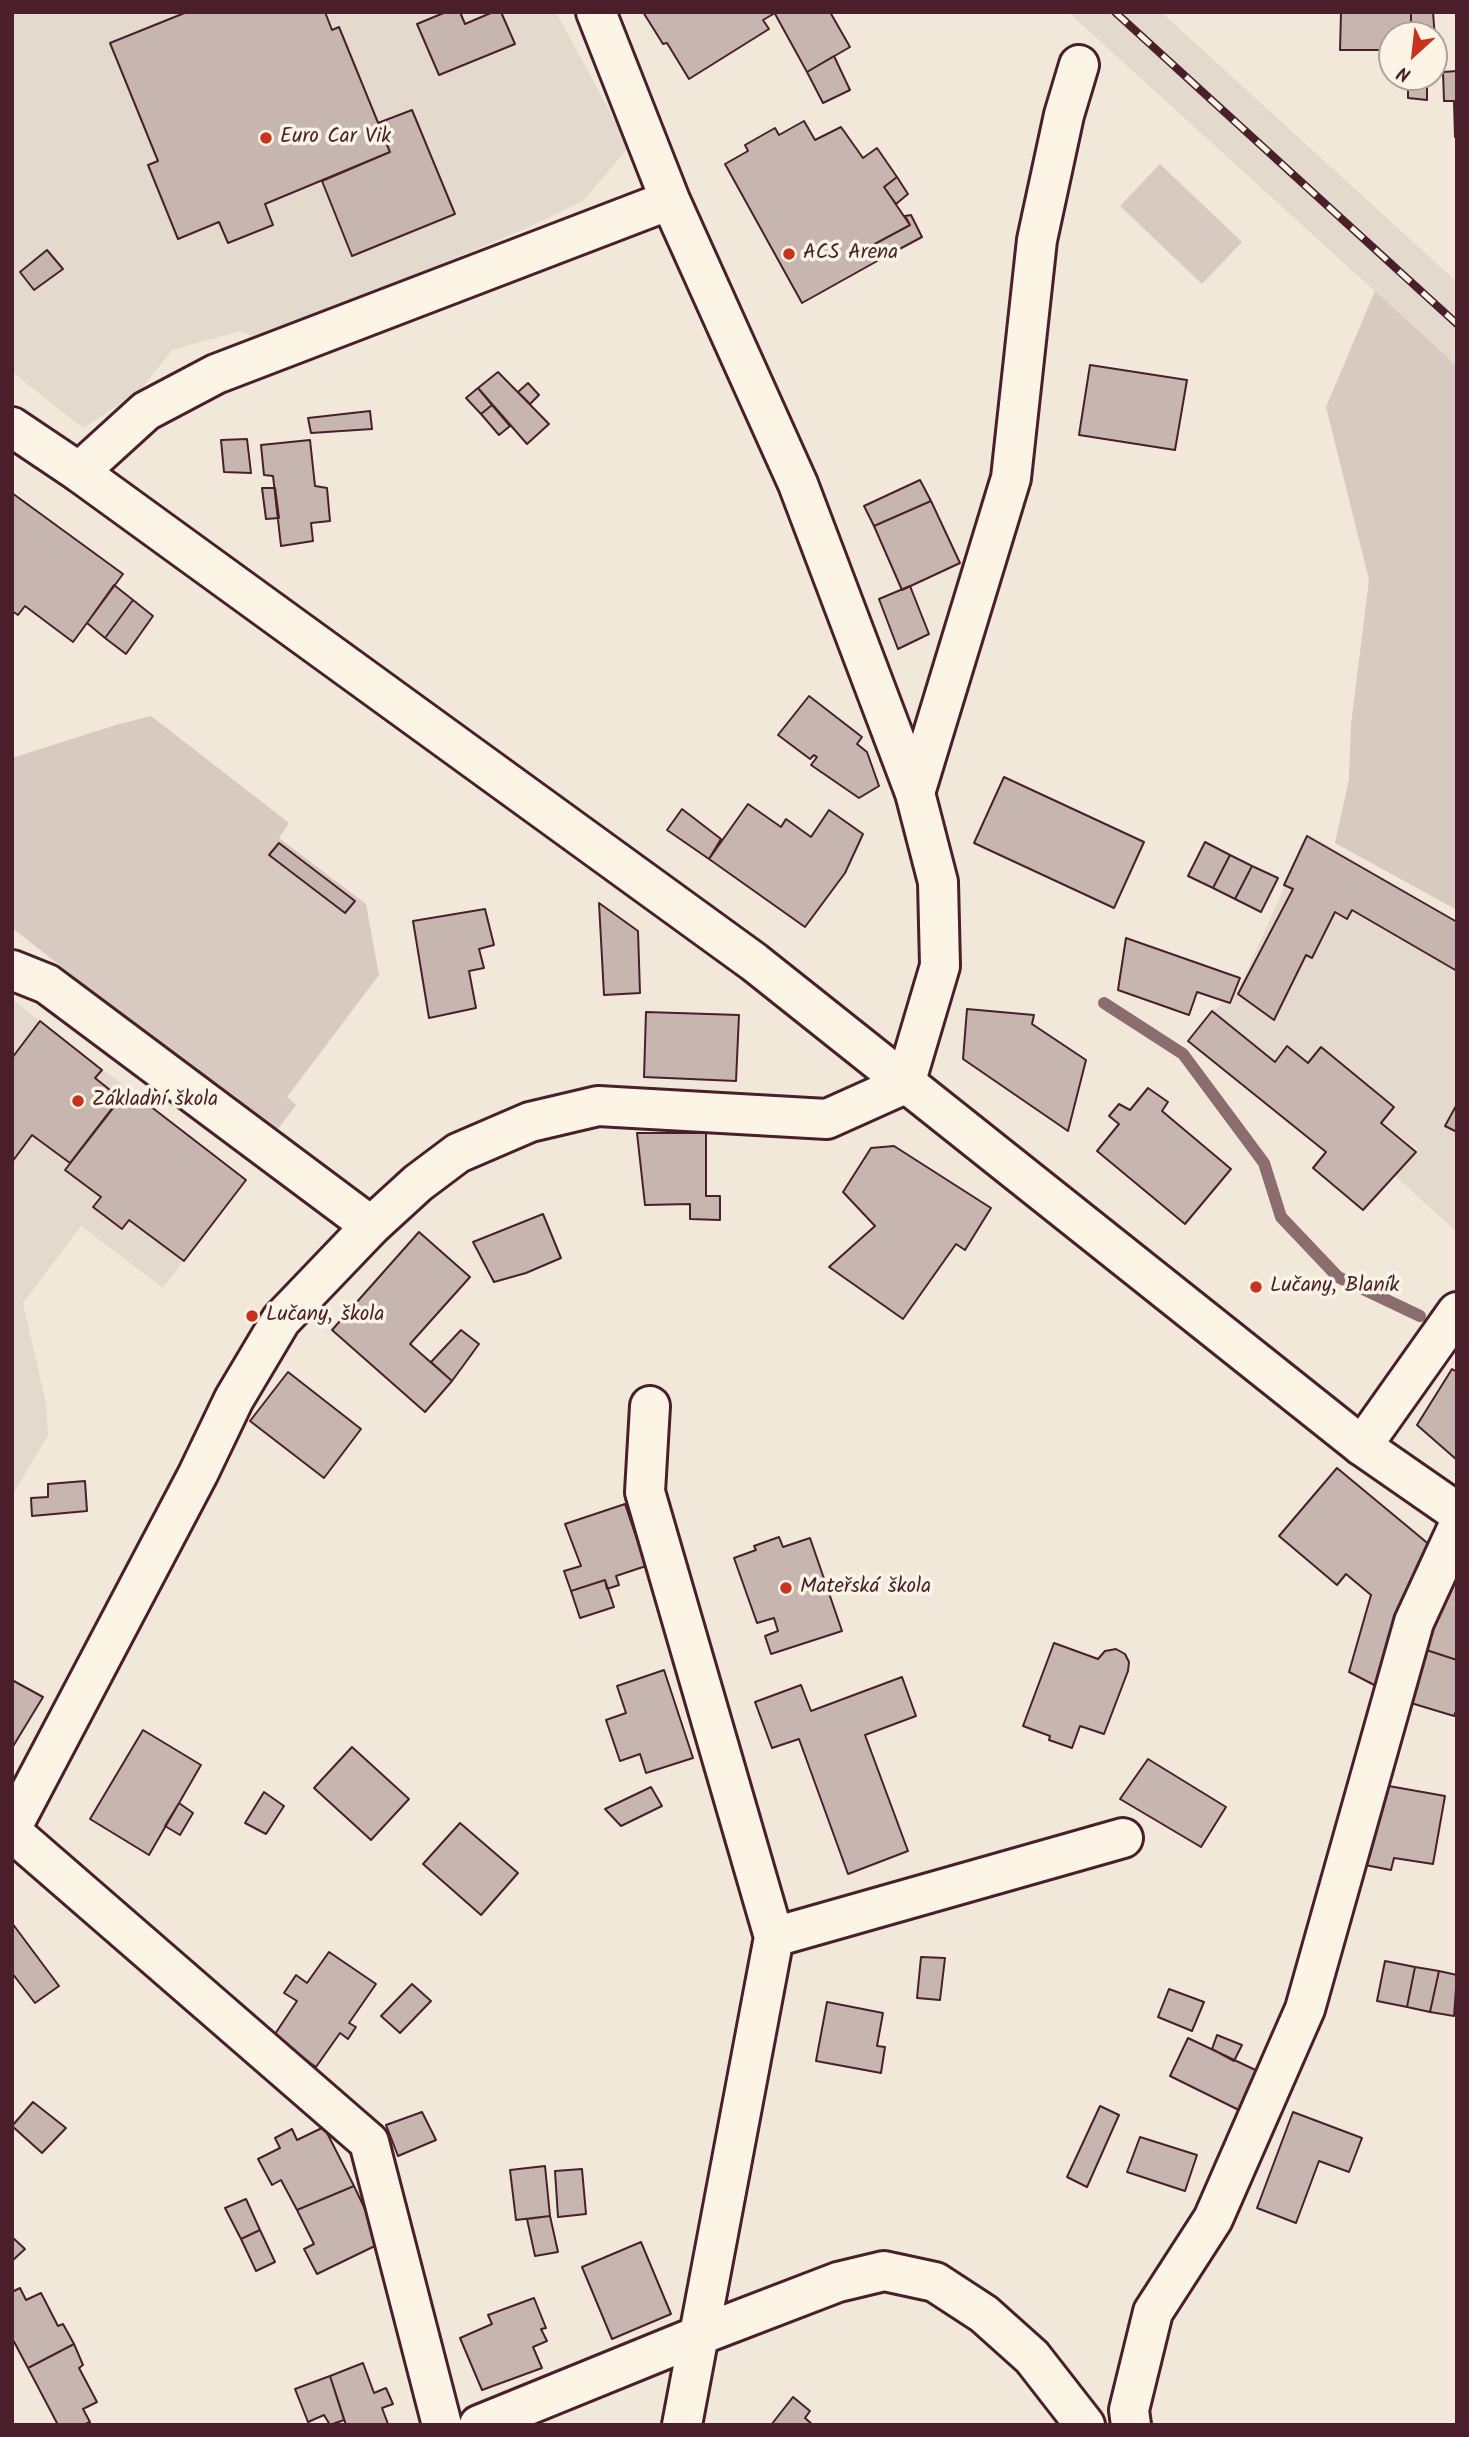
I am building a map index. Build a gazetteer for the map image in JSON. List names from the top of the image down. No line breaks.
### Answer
{"places":["Euro Car Vik","ACS Arena","Základní škola","Lučany, Blaník","Lučany, škola","Mateřská škola"],"north":"bottom left"}
